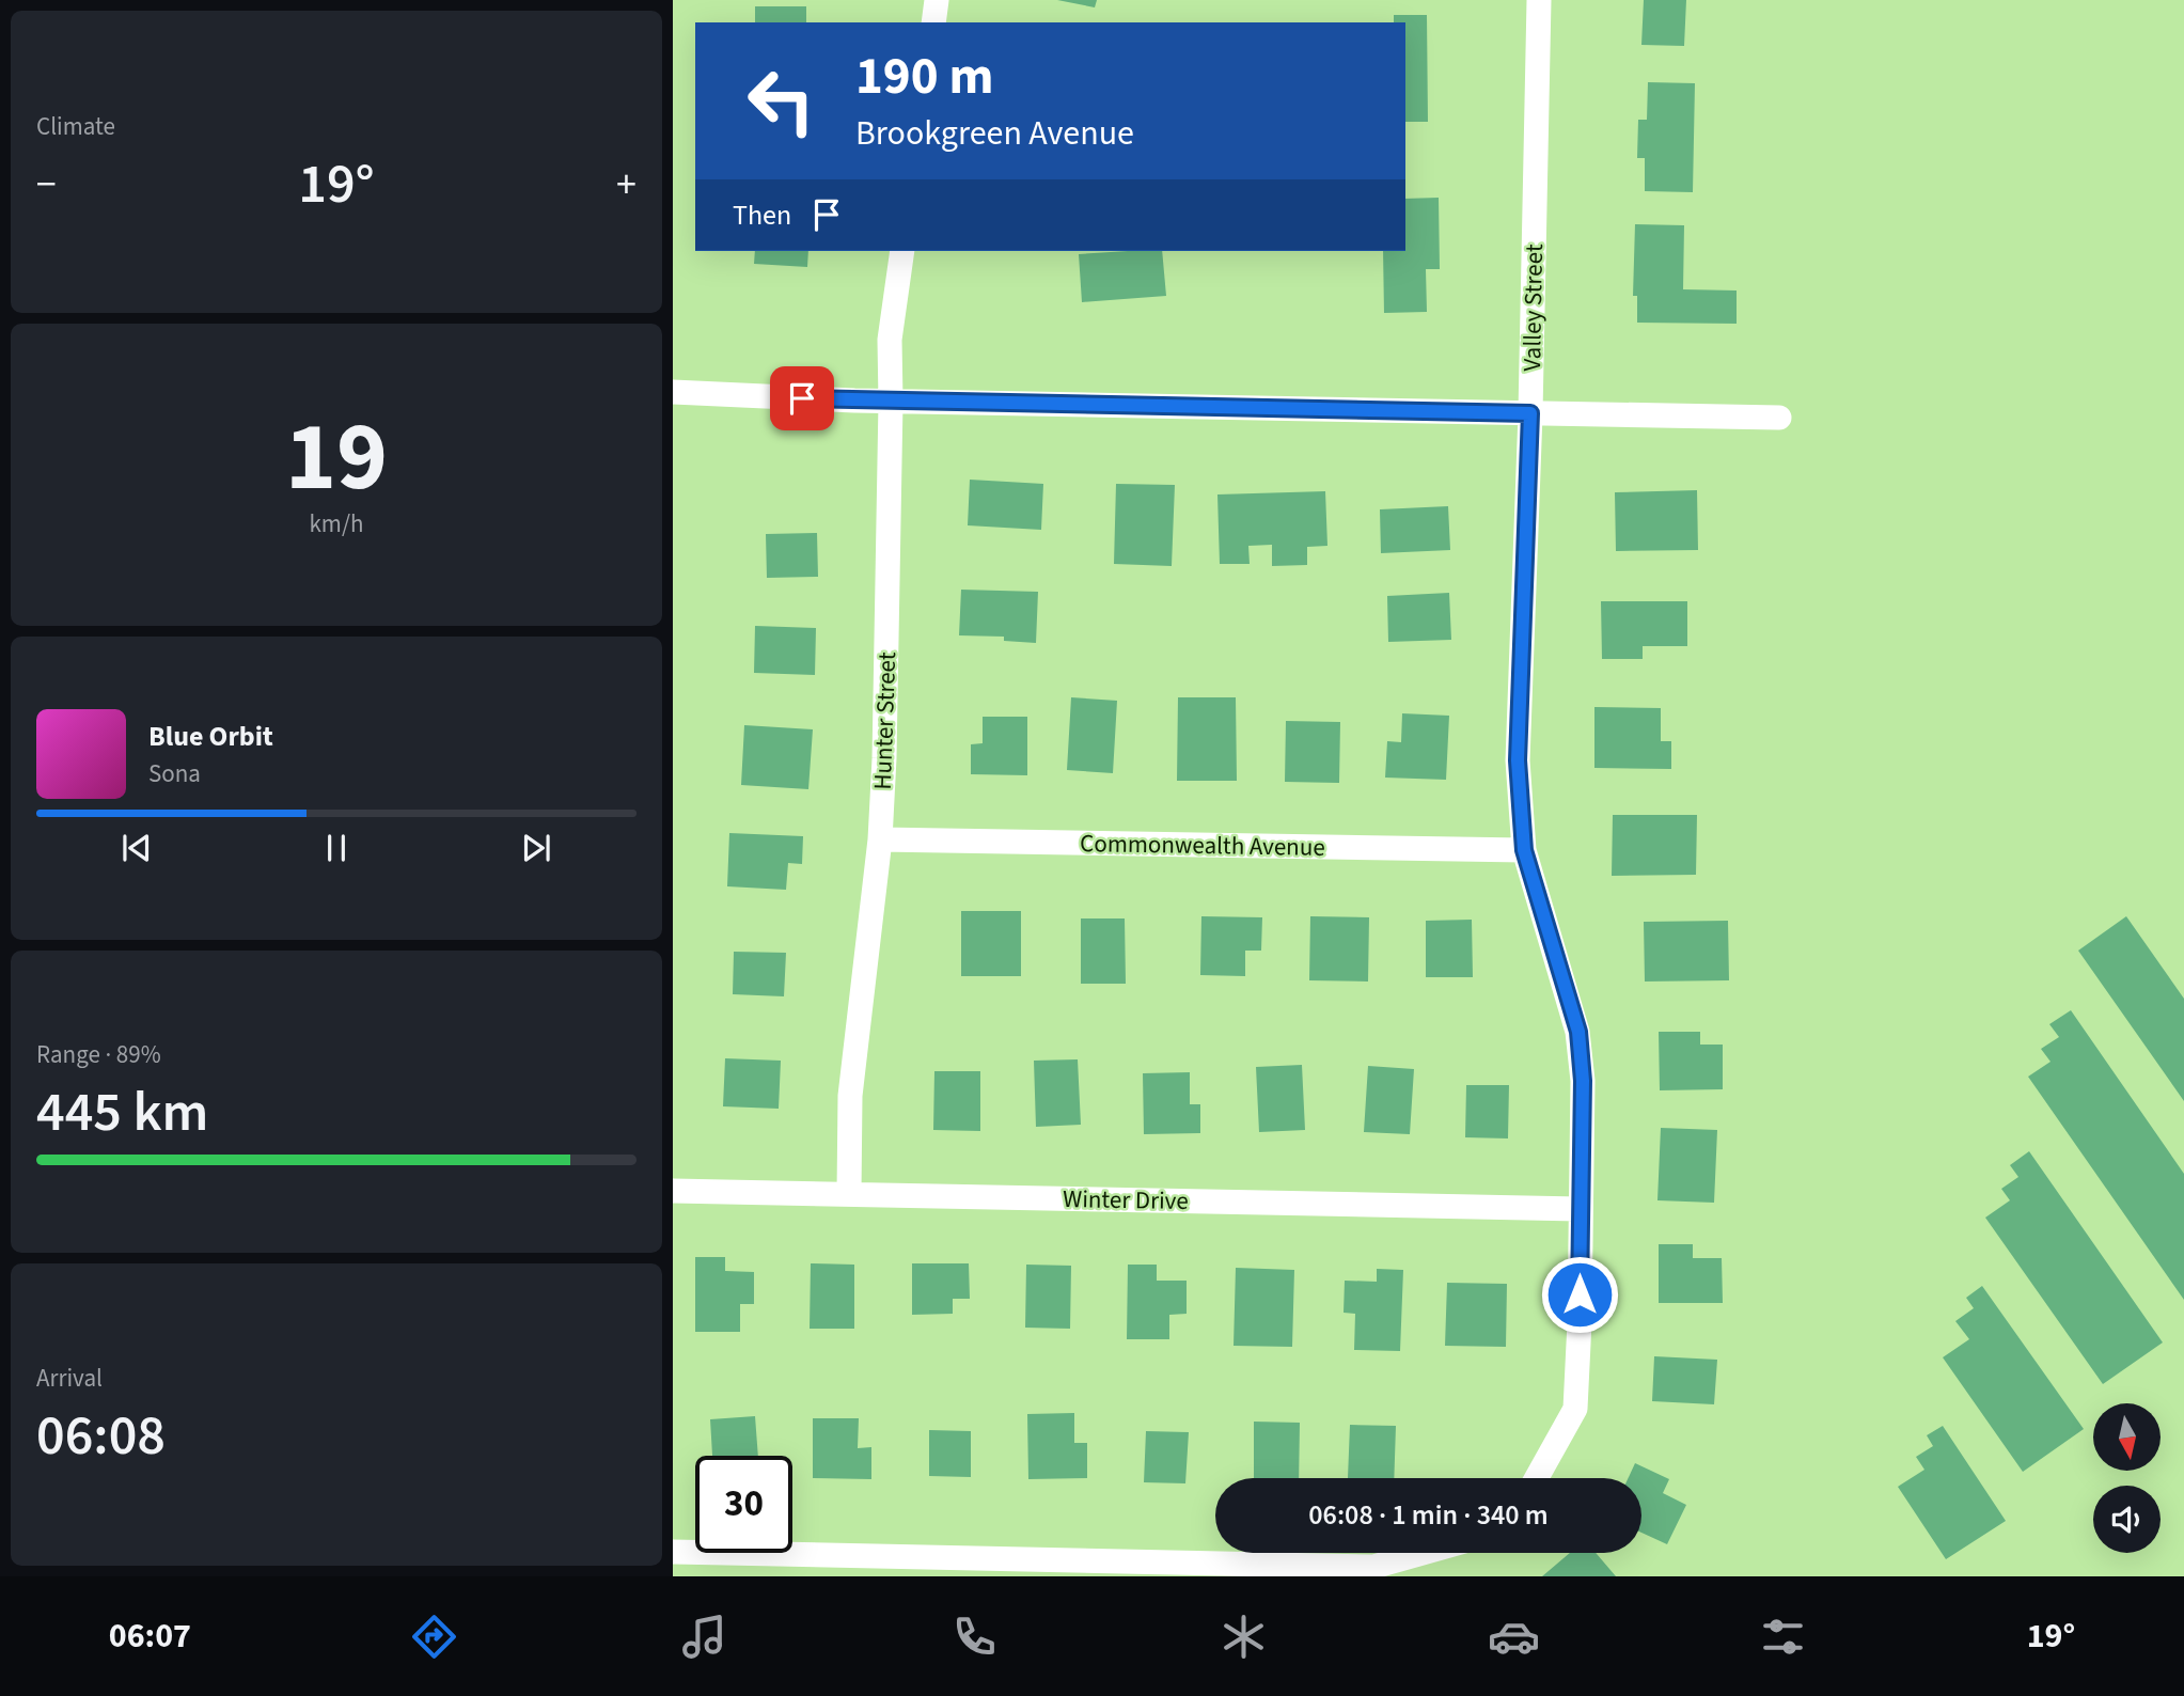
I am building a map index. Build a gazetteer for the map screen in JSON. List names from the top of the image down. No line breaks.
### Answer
{"streets":{"street":["Valley Street","Hunter Street","Commonwealth Avenue","Winter Drive"]},"crossings":[["Valley Street","Commonwealth Avenue"],["Valley Street","Winter Drive"],["Hunter Street","Commonwealth Avenue"],["Hunter Street","Winter Drive"]],"north":"bottom","page":{"tile":["Climate",["19","km/h"],["Range · 89%","445 km"],["Arrival","06:08"]],"turn":["190 m","Brookgreen Avenue"],"heat":["−","19°","+"],"then":"Then","song":["Blue Orbit","Sona"],"limit":"30","trip":"06:08 · 1 min · 340 m","tabs":["06:07","19°"]}}
